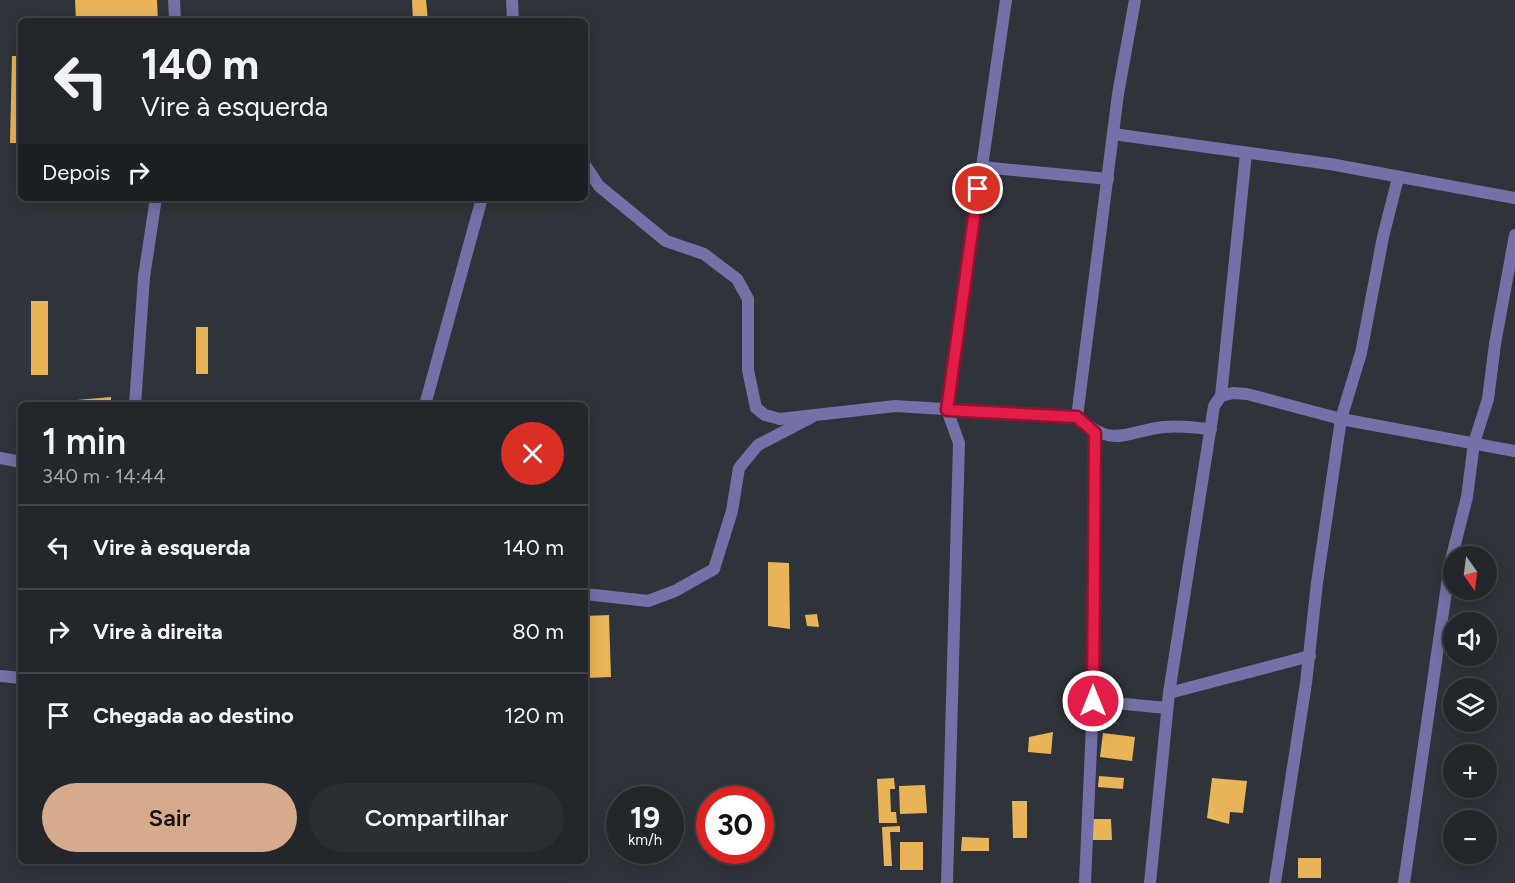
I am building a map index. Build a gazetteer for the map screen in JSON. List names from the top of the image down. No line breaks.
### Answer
{"north":"bottom","page":{"turn":["140 m","Vire à esquerda"],"then":"Depois","heading":["1 min","340 m · 14:44"],"list":[{"name":"Vire à esquerda","value":"140 m"},{"name":"Vire à direita","value":"80 m"},{"name":"Chegada ao destino","value":"120 m"}],"map_buttons":["+","−"],"buttons":["Sair","Compartilhar"],"speed":"19 km/h","limit":"30"}}
